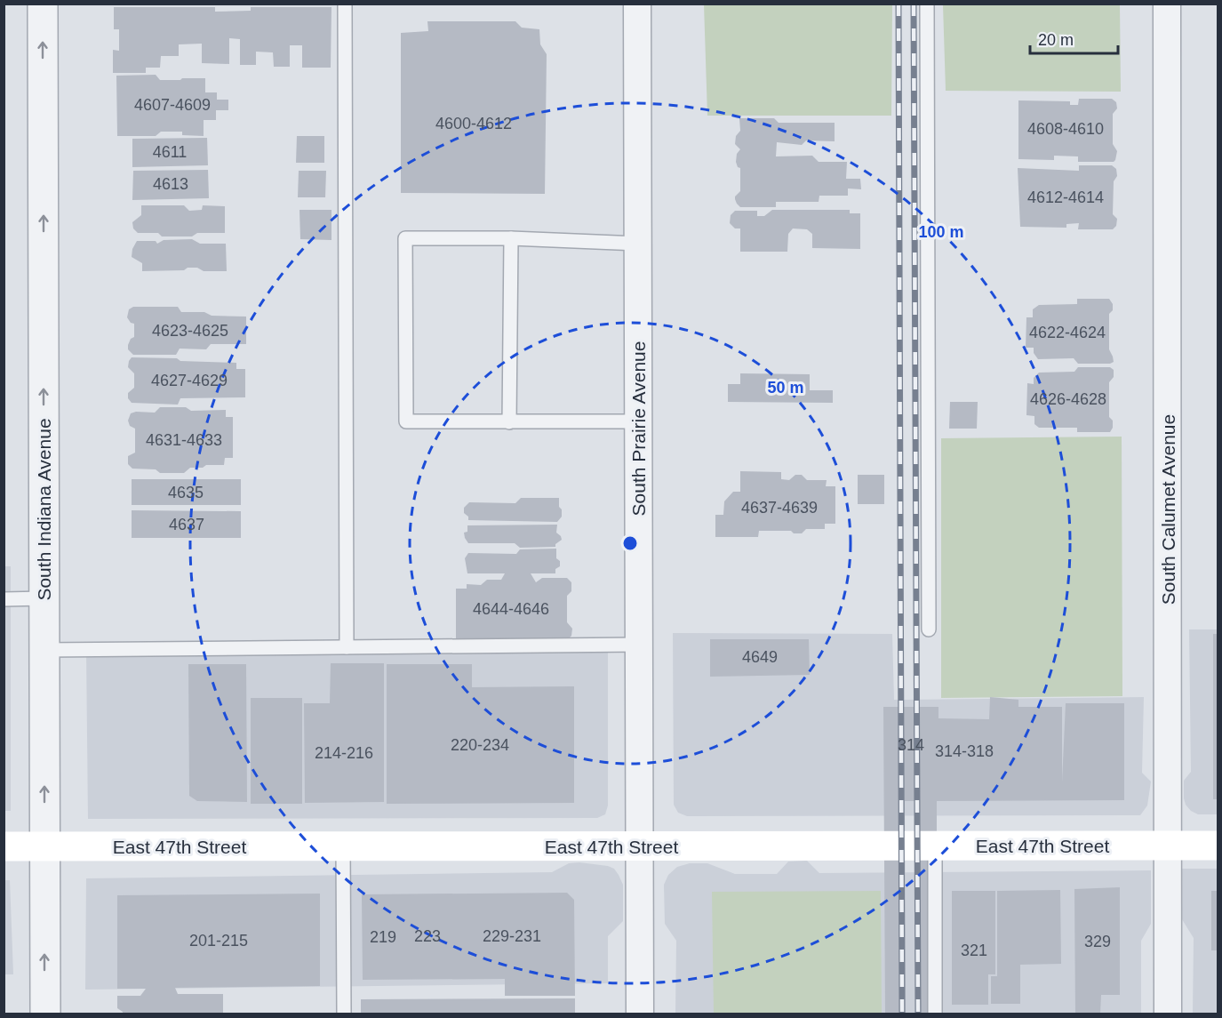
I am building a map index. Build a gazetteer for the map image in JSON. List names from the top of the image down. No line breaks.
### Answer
{"streets":{"main road":["East 47th Street"],"street":["South Prairie Avenue","South Indiana Avenue","South Calumet Avenue"]},"crossings":[["South Prairie Avenue","East 47th Street"],["South Indiana Avenue","East 47th Street"],["South Calumet Avenue","East 47th Street"]],"one_way":["South Indiana Avenue"],"house_numbers":["4607-4609","4600-4612","4608-4610","4611","4613","4612-4614","4623-4625","4622-4624","4627-4629","4626-4628","4631-4633","4635","4637-4639","4637","4644-4646","4649","220-234","314","314-318","214-216","223","229-231","219","201-215","329","321"],"scale_bar":"20 m","rings":["100 m","50 m"]}
